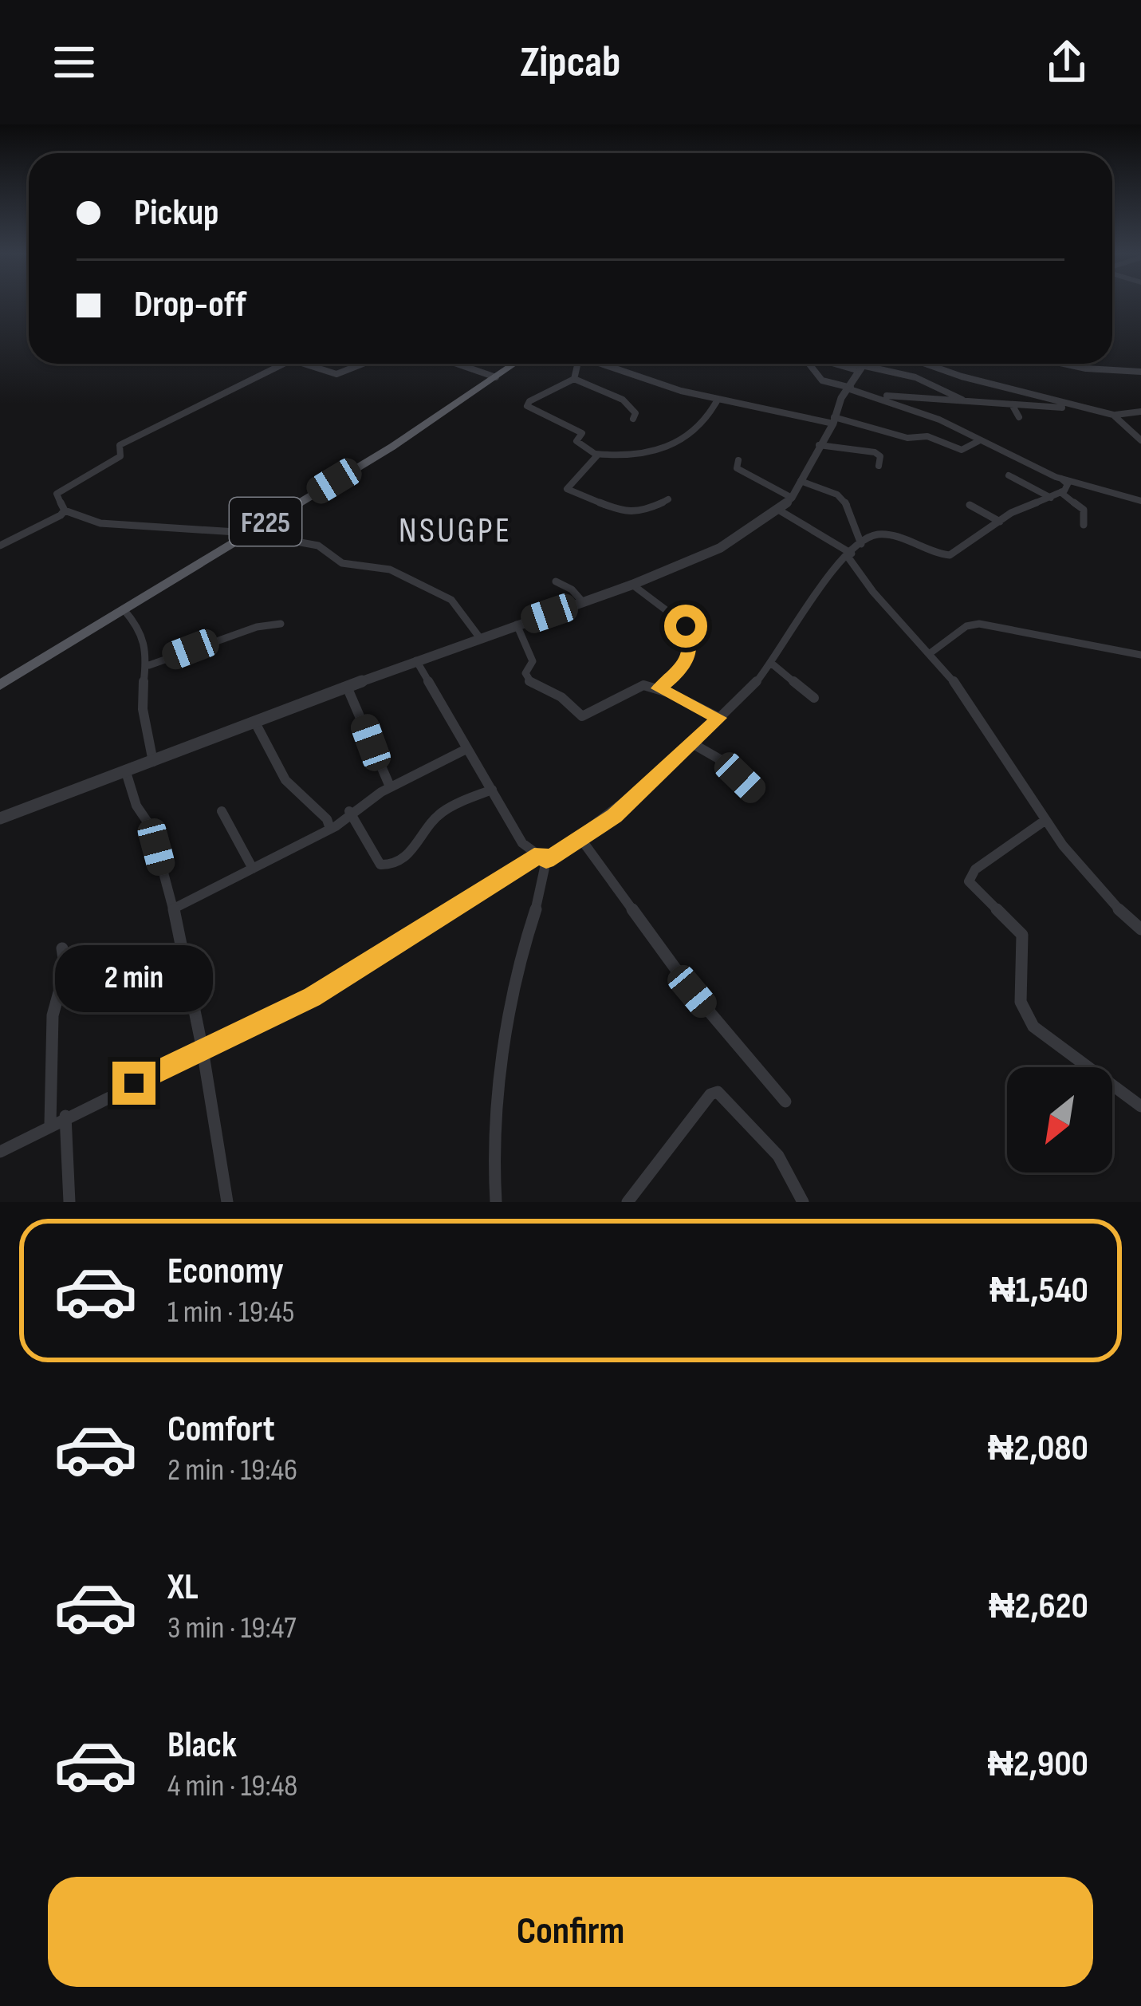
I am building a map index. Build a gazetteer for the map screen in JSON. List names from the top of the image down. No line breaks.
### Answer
{"streets":{"main road":["F225"]},"districts":["NSUGPE"],"north":"bottom left","page":{"header":"Zipcab","banner":["Pickup","Drop-off"],"bubble":"2 min","list":[{"name":"Economy","note":"1 min · 19:45","value":"₦1,540"},{"name":"Comfort","note":"2 min · 19:46","value":"₦2,080"},{"name":"XL","note":"3 min · 19:47","value":"₦2,620"},{"name":"Black","note":"4 min · 19:48","value":"₦2,900"}],"buttons":"Confirm"}}
